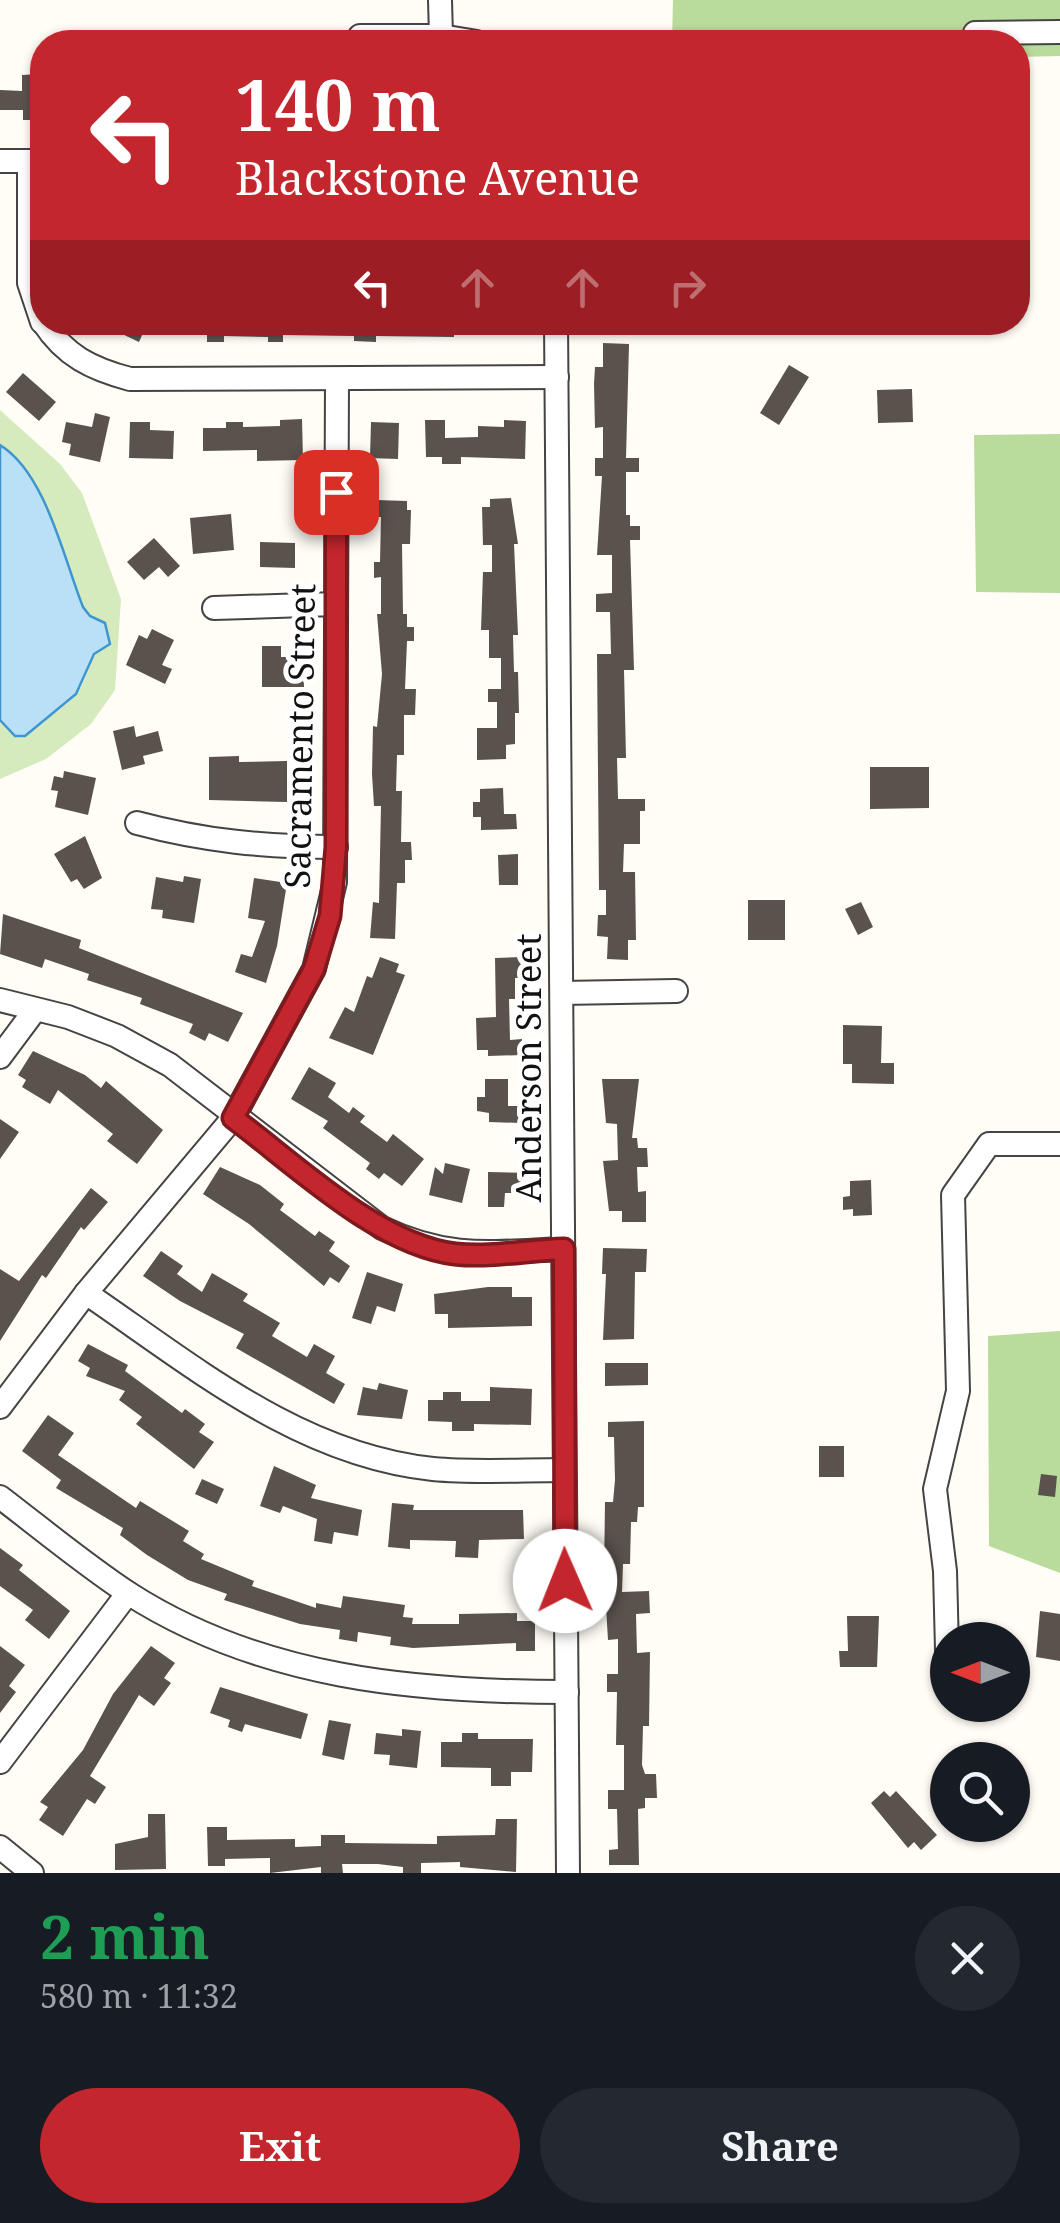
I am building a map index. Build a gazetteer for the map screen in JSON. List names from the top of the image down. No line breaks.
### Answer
{"streets":{"street":["Sacramento Street","Anderson Street"]},"north":"left","page":{"turn":["140 m","Blackstone Avenue"],"heading":["2 min","580 m · 11:32"],"buttons":["Exit","Share"]}}
